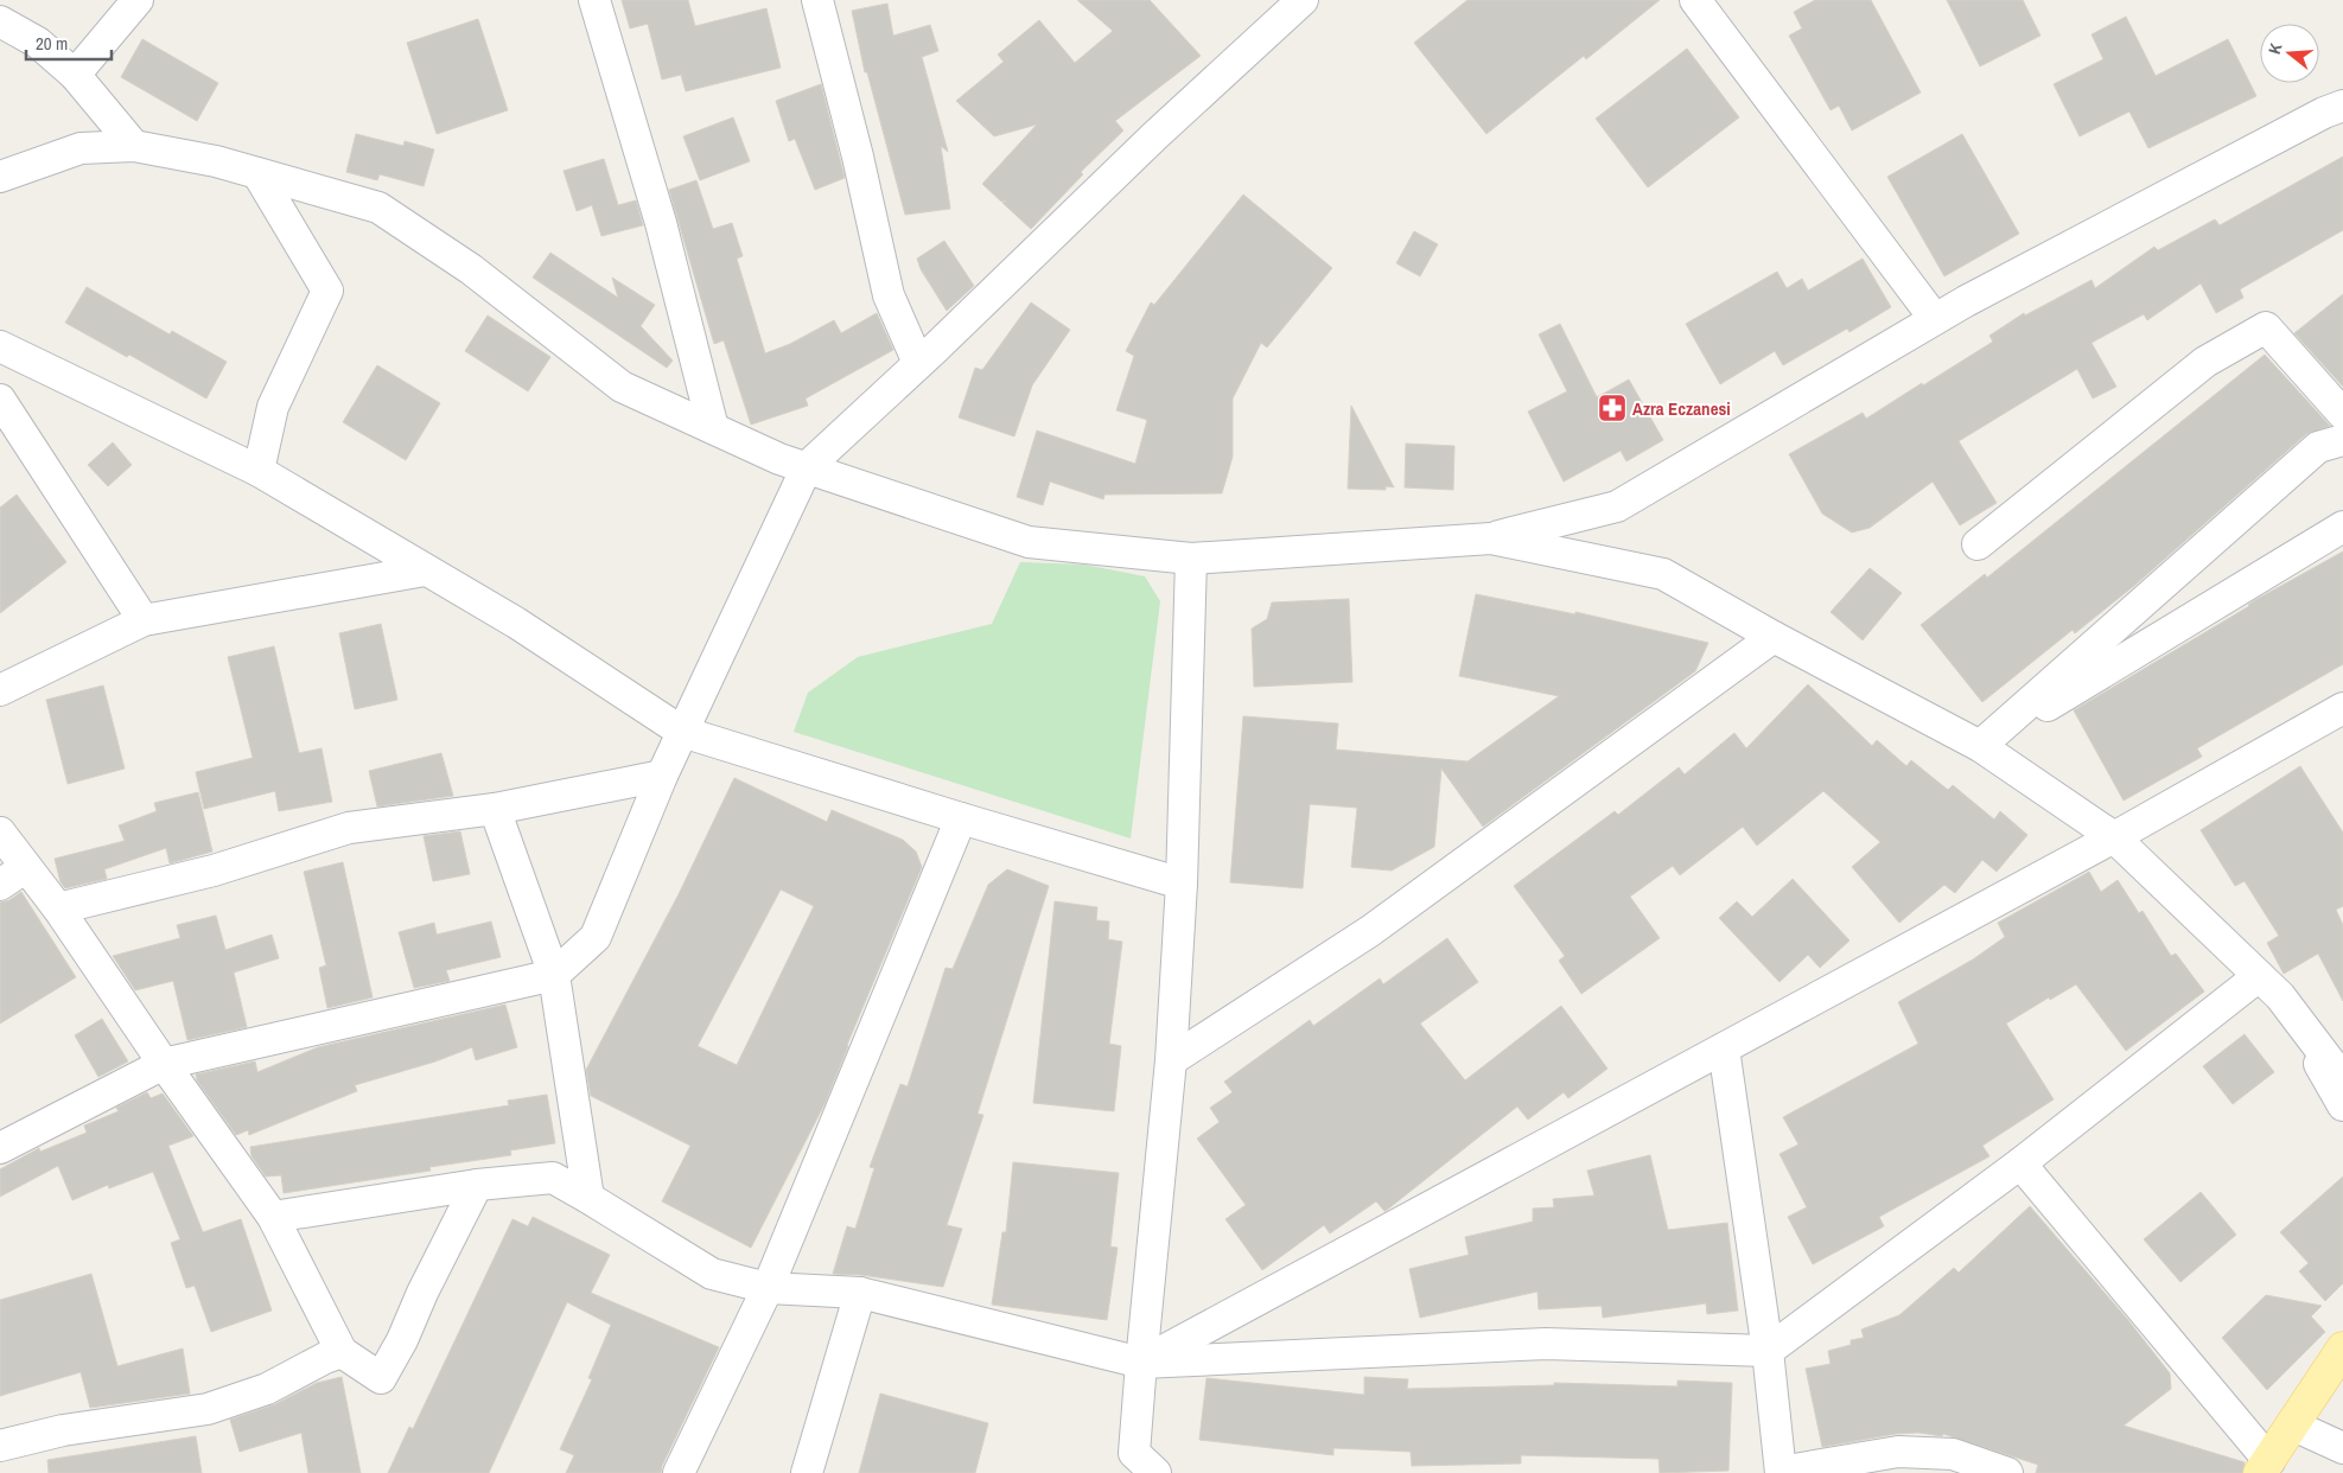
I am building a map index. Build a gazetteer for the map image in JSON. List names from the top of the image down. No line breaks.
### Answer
{"places":{"pharmacy":["Azra Eczanesi"]},"scale_bar":"20 m","north":"left"}
